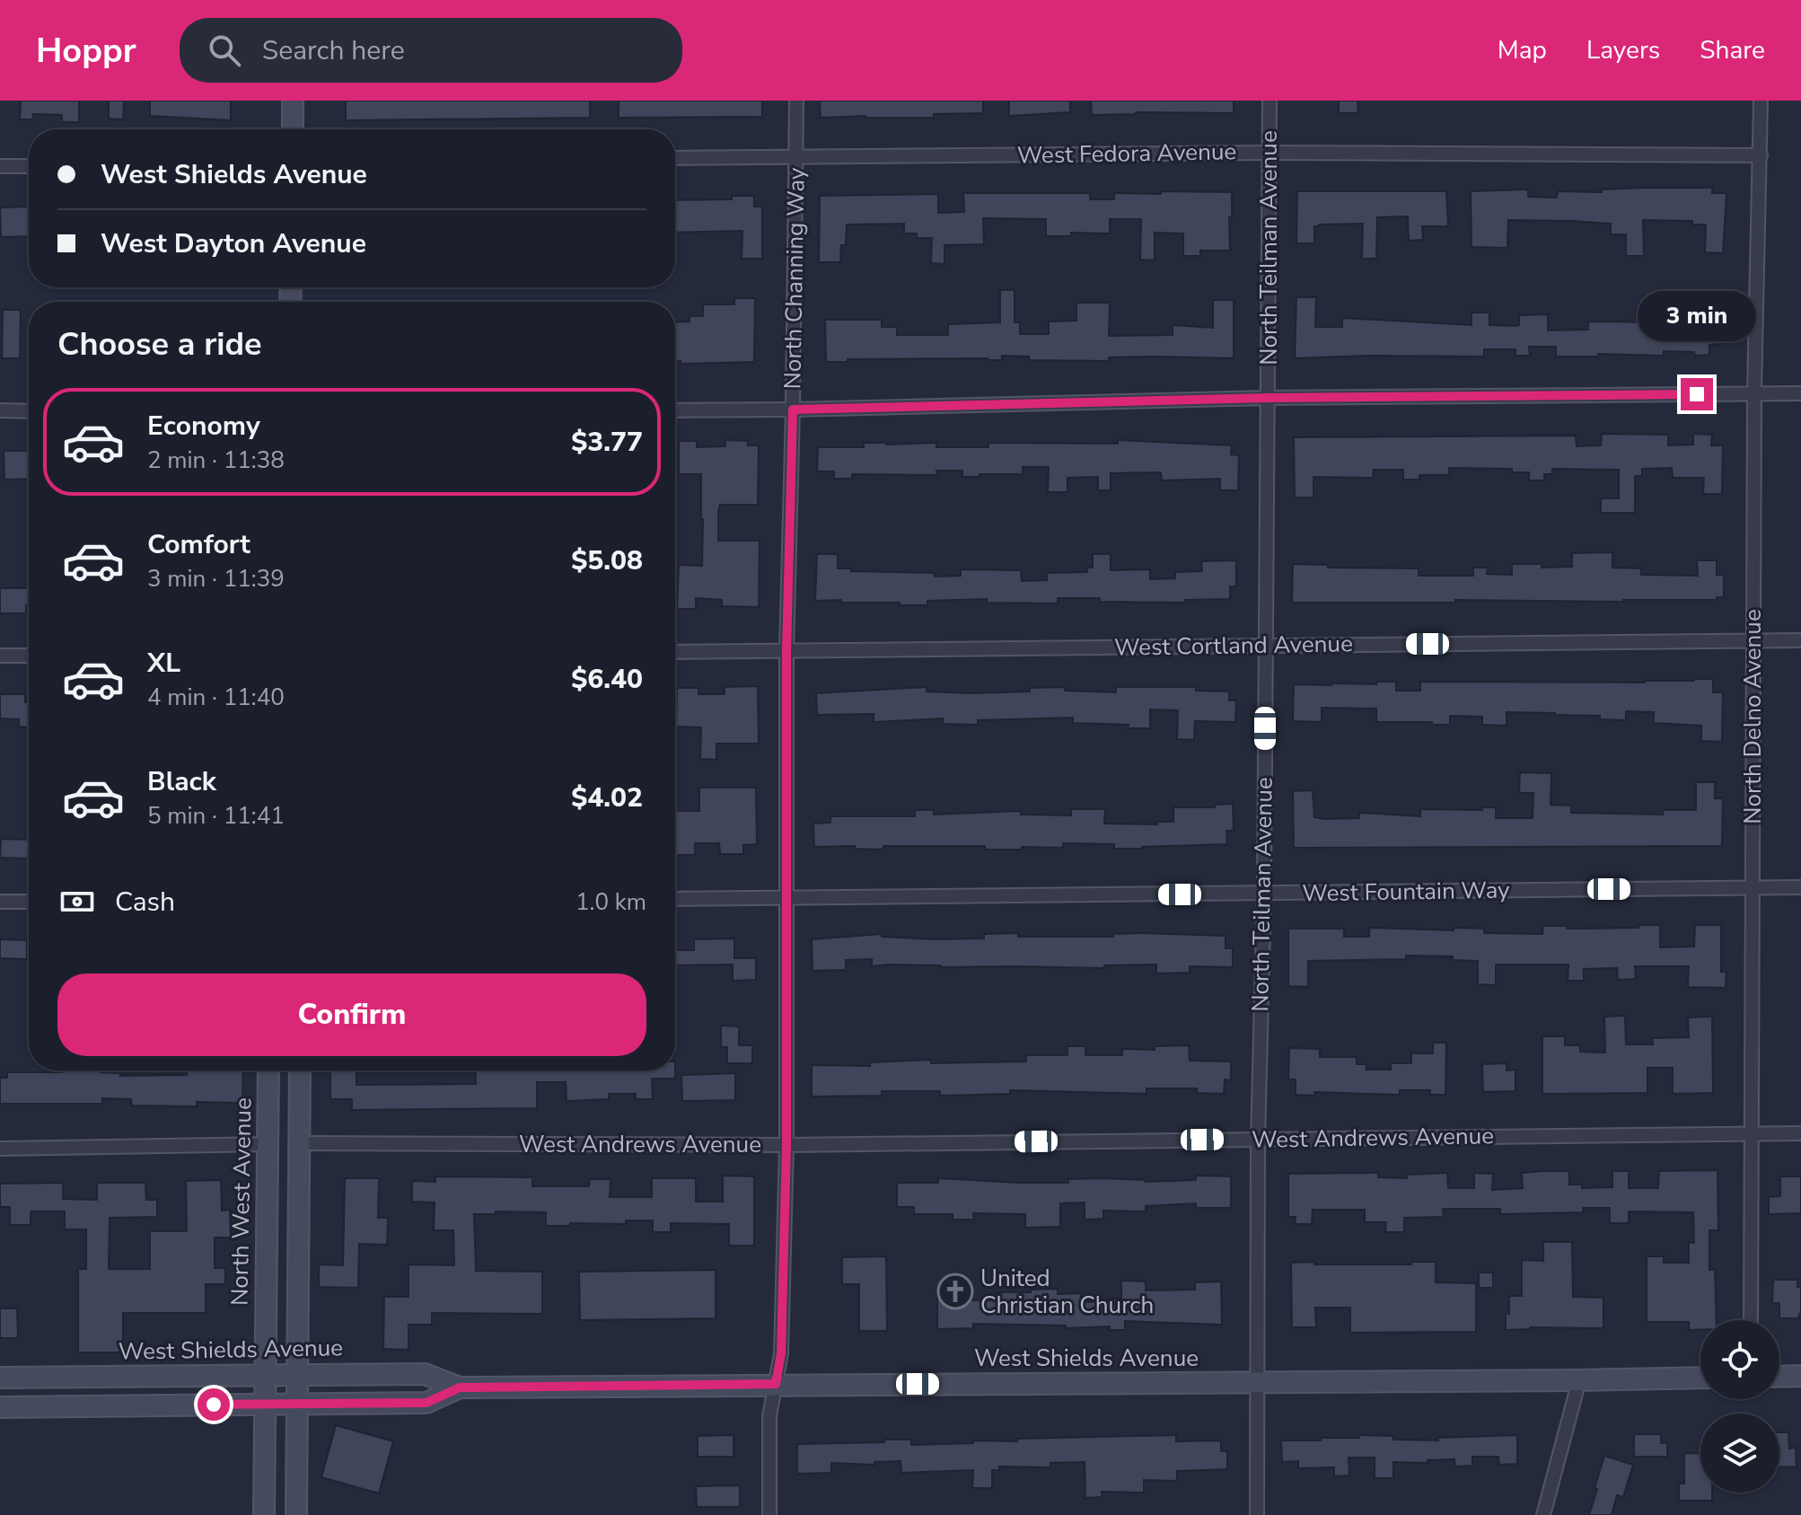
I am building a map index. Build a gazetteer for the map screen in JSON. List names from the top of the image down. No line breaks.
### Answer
{"streets":{"main road":["North West Avenue","West Shields Avenue"],"street":["West Fedora Avenue","North Teilman Avenue","North Channing Way","West Cortland Avenue","North Delno Avenue","West Fountain Way","West Andrews Avenue"]},"crossings":[["West Fedora Avenue","North Teilman Avenue"],["West Fedora Avenue","North Channing Way"],["West Fedora Avenue","North Delno Avenue"],["North Teilman Avenue","West Cortland Avenue"],["North Teilman Avenue","West Fountain Way"],["North Teilman Avenue","West Andrews Avenue"],["North Teilman Avenue","West Shields Avenue"],["North Channing Way","West Cortland Avenue"],["North Channing Way","West Fountain Way"],["North Channing Way","West Andrews Avenue"],["North Channing Way","West Shields Avenue"],["West Cortland Avenue","North Delno Avenue"],["North Delno Avenue","West Fountain Way"],["North Delno Avenue","West Andrews Avenue"],["North West Avenue","West Shields Avenue"]],"places":{"church":["United Christian Church"]},"page":{"header":"Hoppr","search":"Search here","nav":["Map","Layers","Share"],"banner":["West Shields Avenue","West Dayton Avenue"],"bubble":"3 min","heading":"Choose a ride","list":[{"name":"Economy","note":"2 min · 11:38","value":"$3.77"},{"name":"Comfort","note":"3 min · 11:39","value":"$5.08"},{"name":"XL","note":"4 min · 11:40","value":"$6.40"},{"name":"Black","note":"5 min · 11:41","value":"$4.02"}],"pay":["Cash","1.0 km"],"buttons":"Confirm"}}
